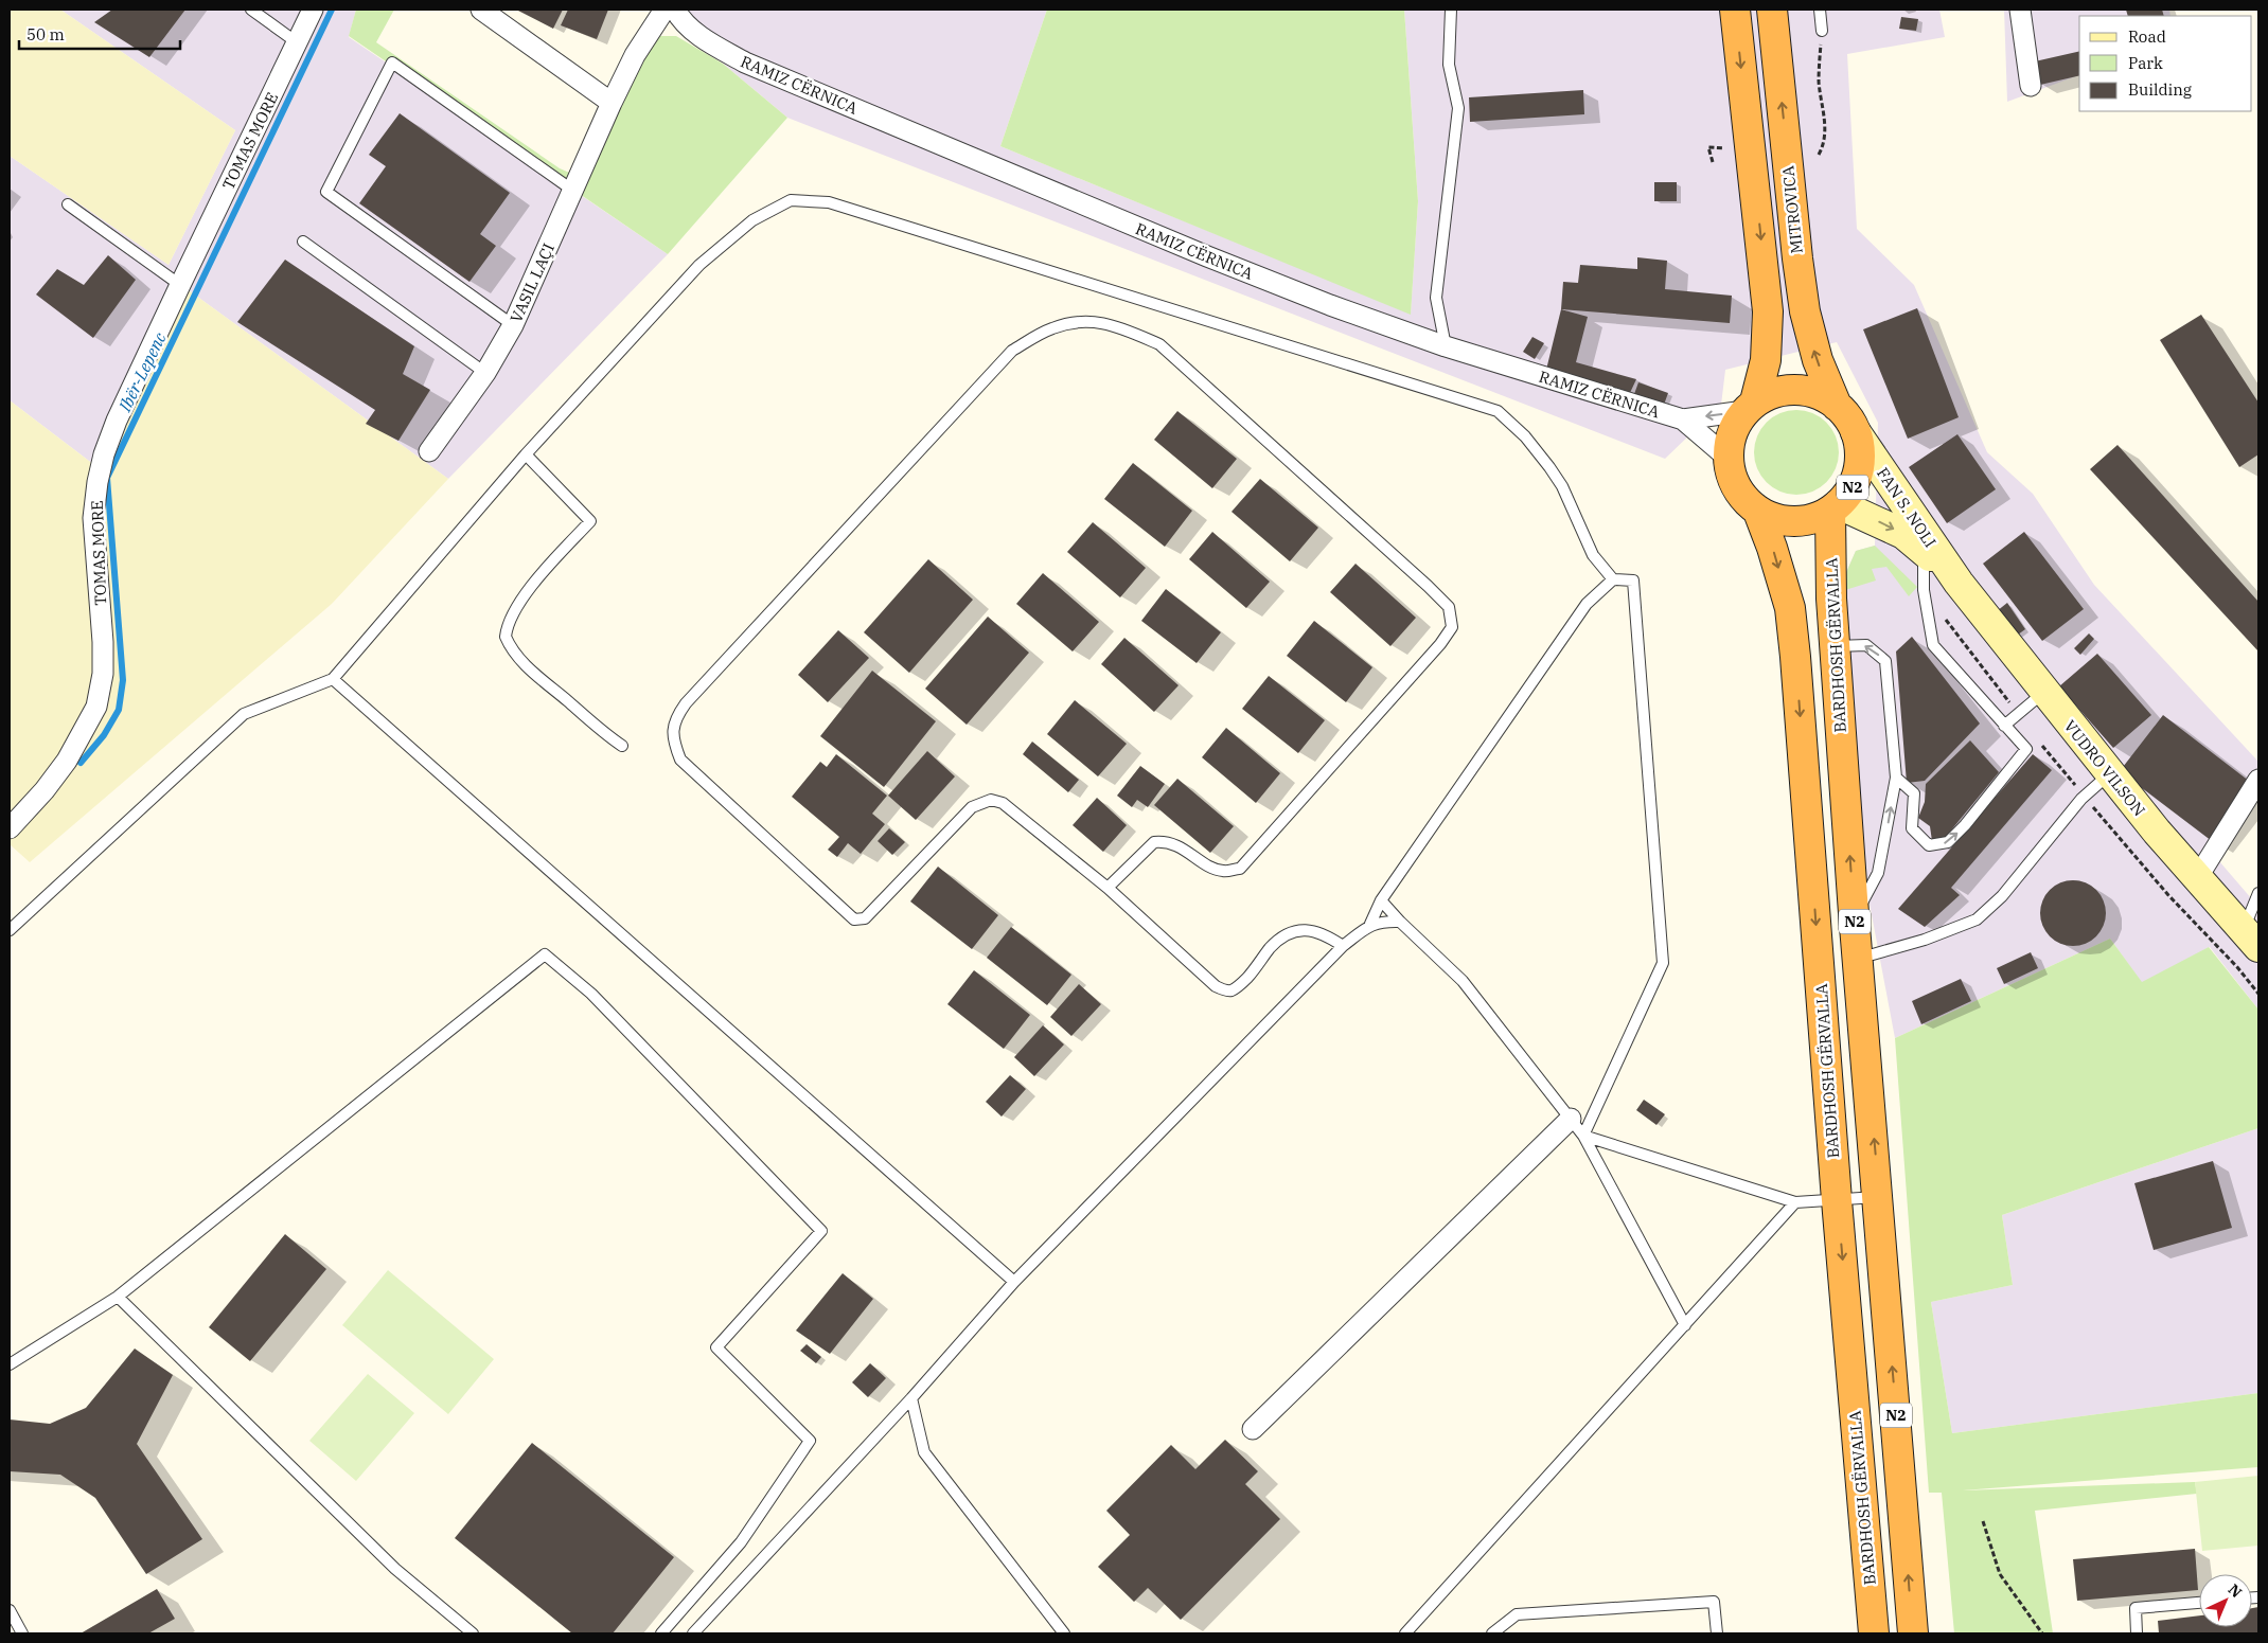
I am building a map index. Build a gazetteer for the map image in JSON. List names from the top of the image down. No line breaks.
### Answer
{"streets":{"highway":["MITROVICA","N2","BARDHOSH GËRVALLA"],"main road":["FAN S. NOLI","VUDRO VILSON"],"street":["RAMIZ CËRNICA","TOMAS MORE","VASIL LAÇI"]},"crossings":[["RAMIZ CËRNICA","MITROVICA"],["RAMIZ CËRNICA","N2"],["RAMIZ CËRNICA","FAN S. NOLI"],["RAMIZ CËRNICA","BARDHOSH GËRVALLA"],["MITROVICA","N2"],["MITROVICA","FAN S. NOLI"],["MITROVICA","BARDHOSH GËRVALLA"],["N2","FAN S. NOLI"],["N2","BARDHOSH GËRVALLA"],["FAN S. NOLI","BARDHOSH GËRVALLA"],["FAN S. NOLI","VUDRO VILSON"]],"water":["Ibër-Lepenc"],"legend":["Road","Park","Building"],"scale_bar":"50 m","north":"top right"}
